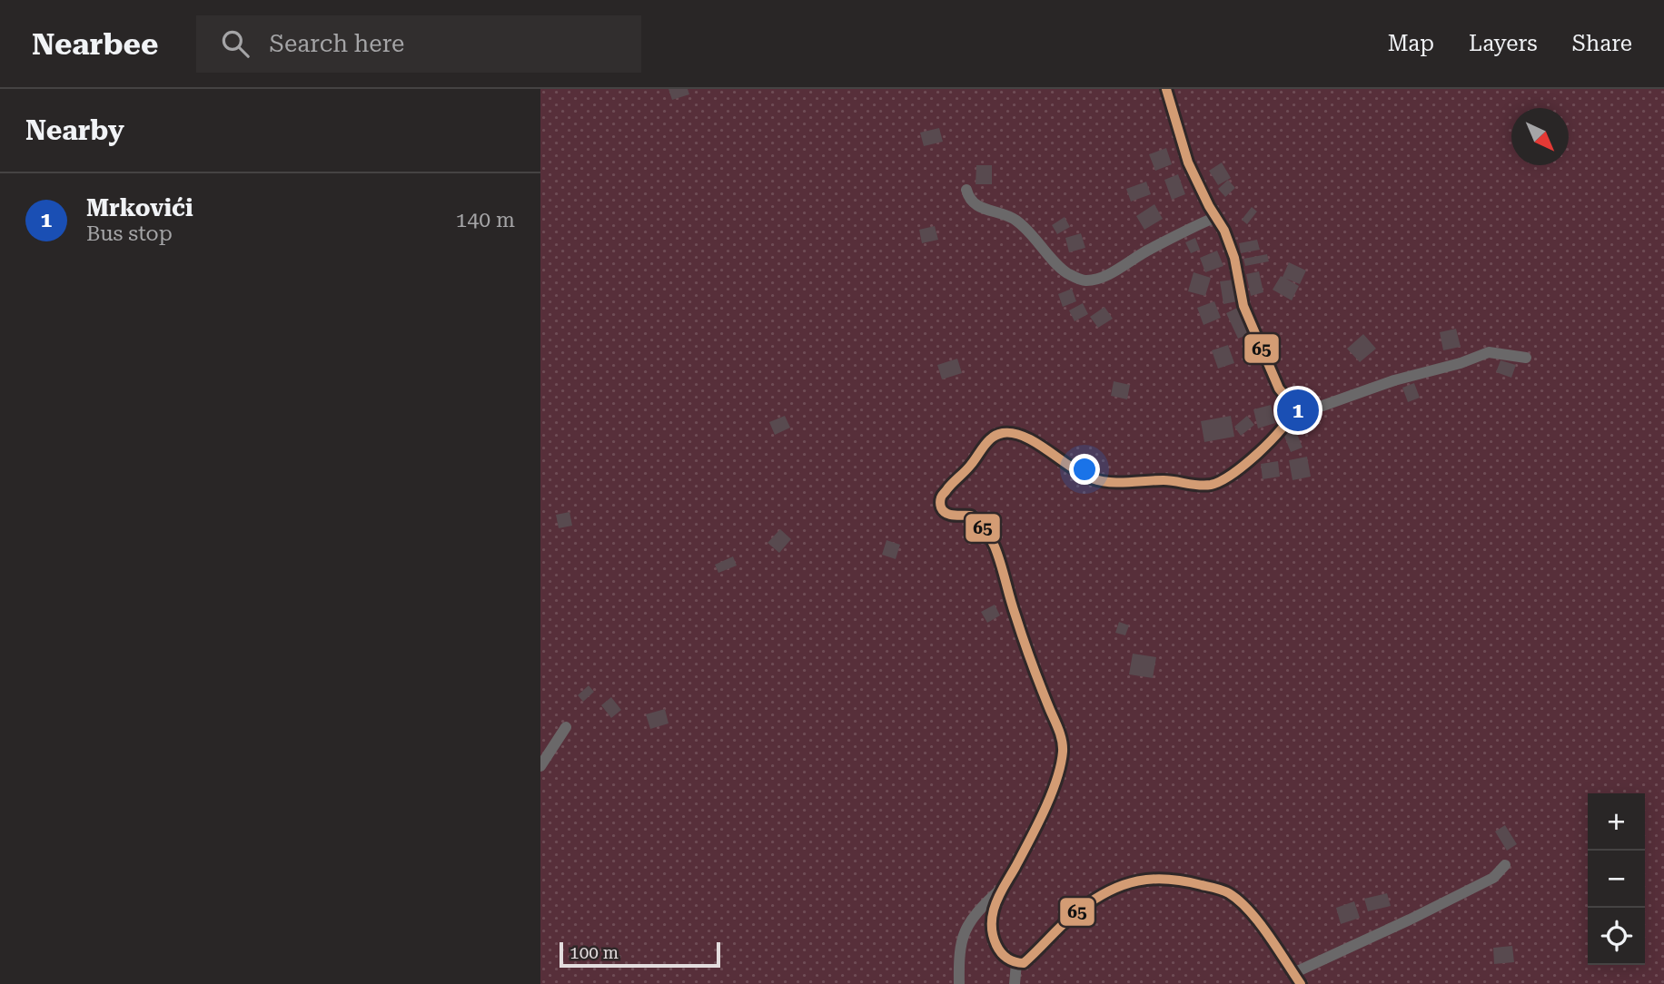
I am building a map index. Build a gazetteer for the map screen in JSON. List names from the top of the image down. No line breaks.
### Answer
{"lines":["transit line 65"],"scale_bar":"100 m","north":"bottom right","page":{"header":"Nearbee","search":"Search here","nav":["Map","Layers","Share"],"heading":"Nearby","list":[{"mark":"1","name":"Mrkovići","note":"Bus stop","value":"140 m"}],"pins":"1","map_buttons":["+","−"],"scale":"100 m"}}
